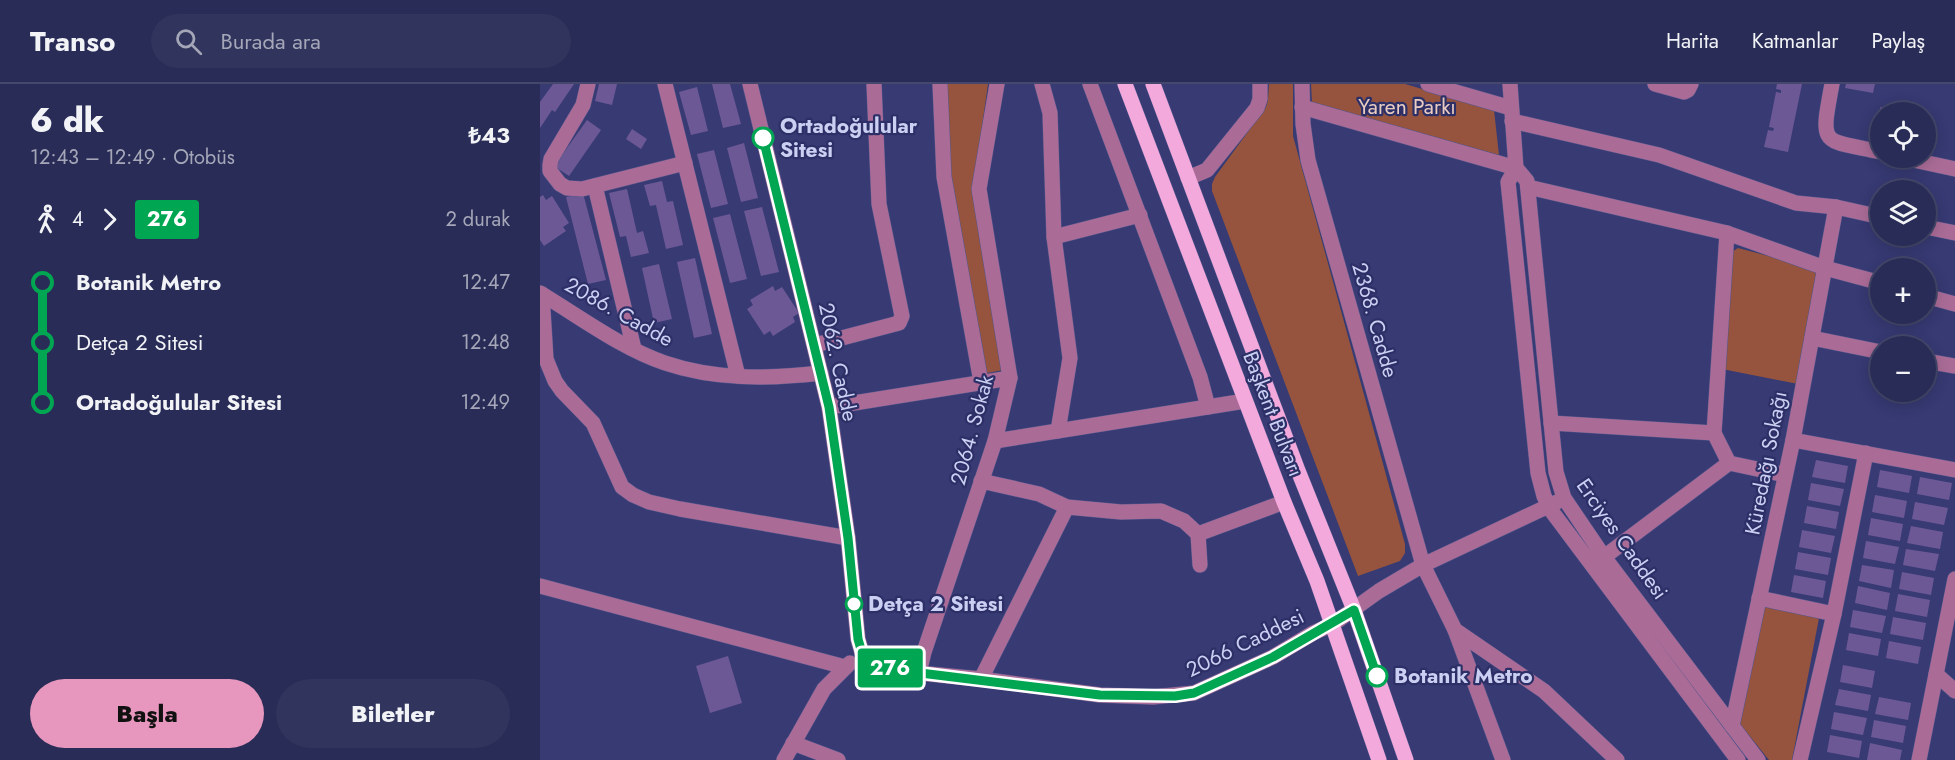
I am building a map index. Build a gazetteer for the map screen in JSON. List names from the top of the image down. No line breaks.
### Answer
{"streets":{"main road":["Başkent Bulvarı"],"street":["2086. Cadde","2368. Cadde","2062. Cadde","2064. Sokak","Küredağı Sokağı","Erciyes Caddesi","2066 Caddesi"]},"crossings":[["2086. Cadde","2062. Cadde"],["2368. Cadde","2066 Caddesi"],["2062. Cadde","2066 Caddesi"],["Başkent Bulvarı","2066 Caddesi"],["2064. Sokak","2066 Caddesi"],["Küredağı Sokağı","Erciyes Caddesi"],["Erciyes Caddesi","2066 Caddesi"]],"parks":["Yaren Parkı"],"places":["Ortadoğulular Sitesi","Detça 2 Sitesi","Botanik Metro"],"lines":["bus line 276"],"page":{"header":"Transo","search":"Burada ara","nav":["Harita","Katmanlar","Paylaş"],"heading":["6 dk","12:43 – 12:49 · Otobüs","₺43"],"on_map":"276","map_buttons":["+","−"],"legs":["4","276","2 durak"],"list":[{"name":"Botanik Metro","value":"12:47"},{"name":"Detça 2 Sitesi","value":"12:48"},{"name":"Ortadoğulular Sitesi","value":"12:49"}],"buttons":["Başla","Biletler"]}}
